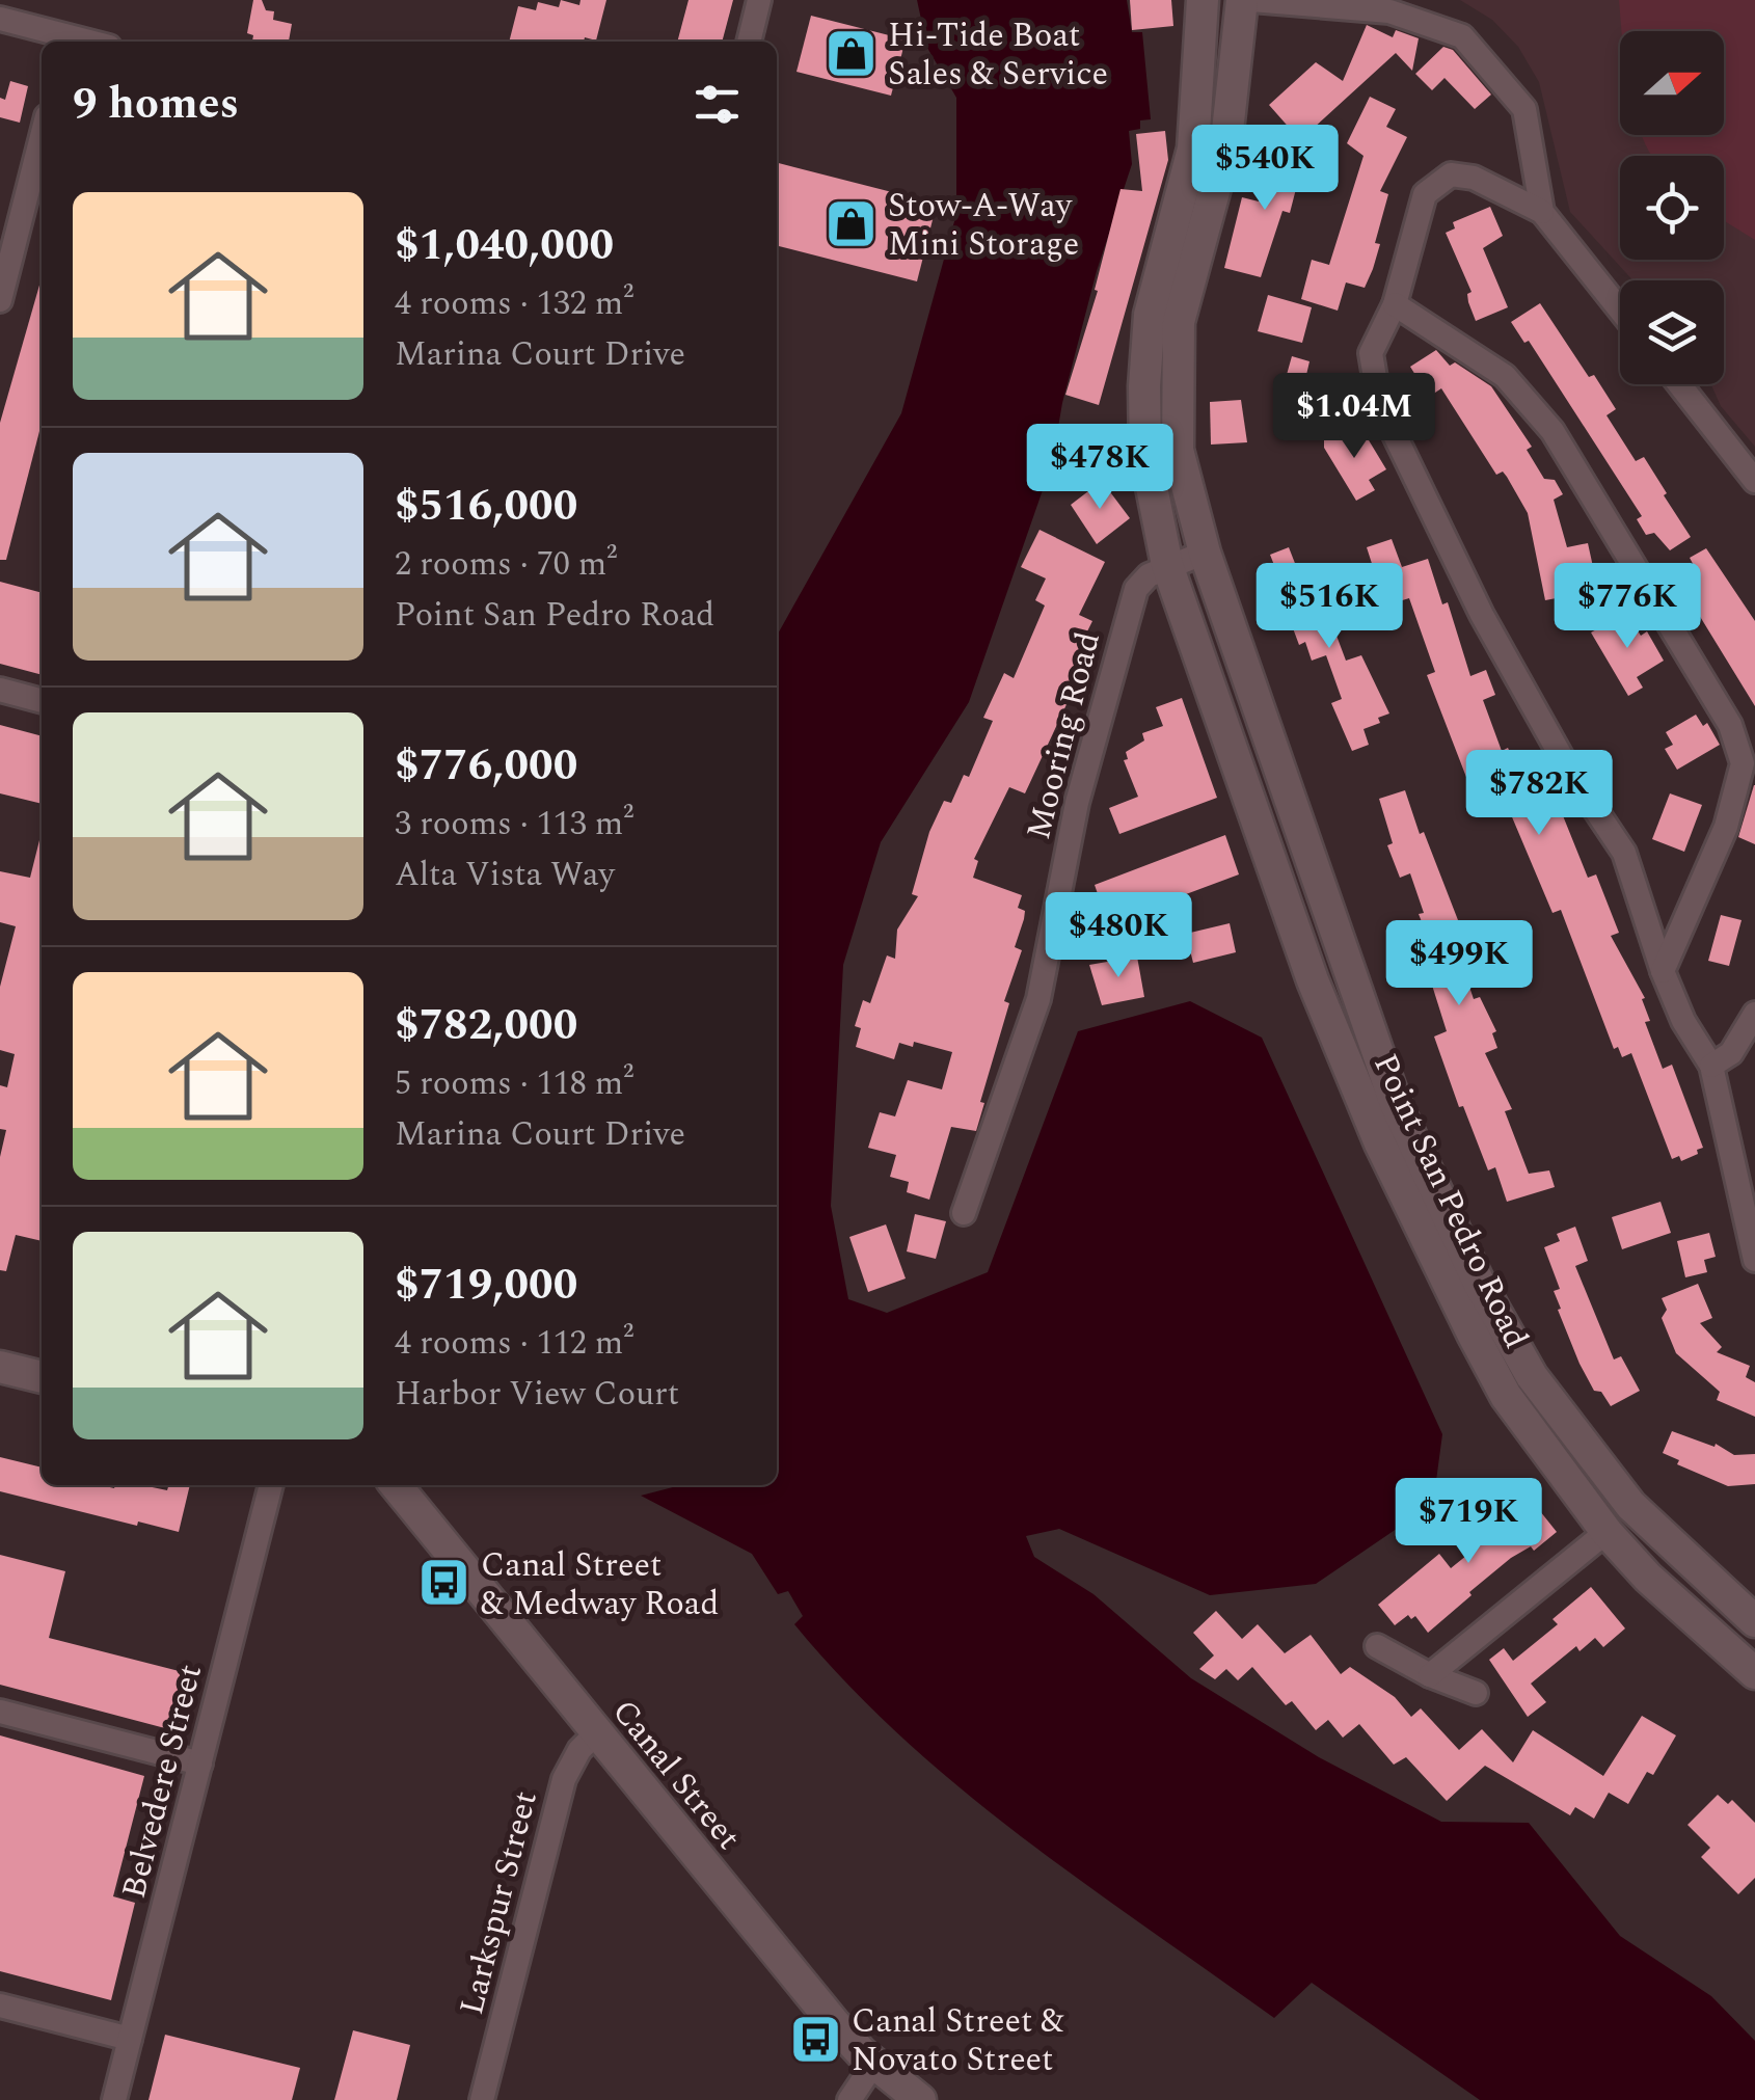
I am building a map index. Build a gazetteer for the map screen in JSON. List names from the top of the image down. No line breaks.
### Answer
{"streets":{"main road":["Point San Pedro Road","Canal Street"],"street":["Mooring Road","Belvedere Street","Larkspur Street"]},"crossings":[["Mooring Road","Point San Pedro Road"],["Canal Street","Larkspur Street"]],"places":{"shop":["Hi-Tide Boat Sales & Service","Stow-A-Way Mini Storage"],"bus stop":["Canal Street & Medway Road","Canal Street & Novato Street"]},"north":"right","page":{"heading":"9 homes","price":["$540K","$1.04M","$478K","$516K","$776K","$782K","$480K","$499K","$719K"],"list":[{"name":"$1,040,000","note":"4 rooms · 132 m² · Marina Court Drive"},{"name":"$516,000","note":"2 rooms · 70 m² · Point San Pedro Road"},{"name":"$776,000","note":"3 rooms · 113 m² · Alta Vista Way"},{"name":"$782,000","note":"5 rooms · 118 m² · Marina Court Drive"},{"name":"$719,000","note":"4 rooms · 112 m² · Harbor View Court"}]}}
